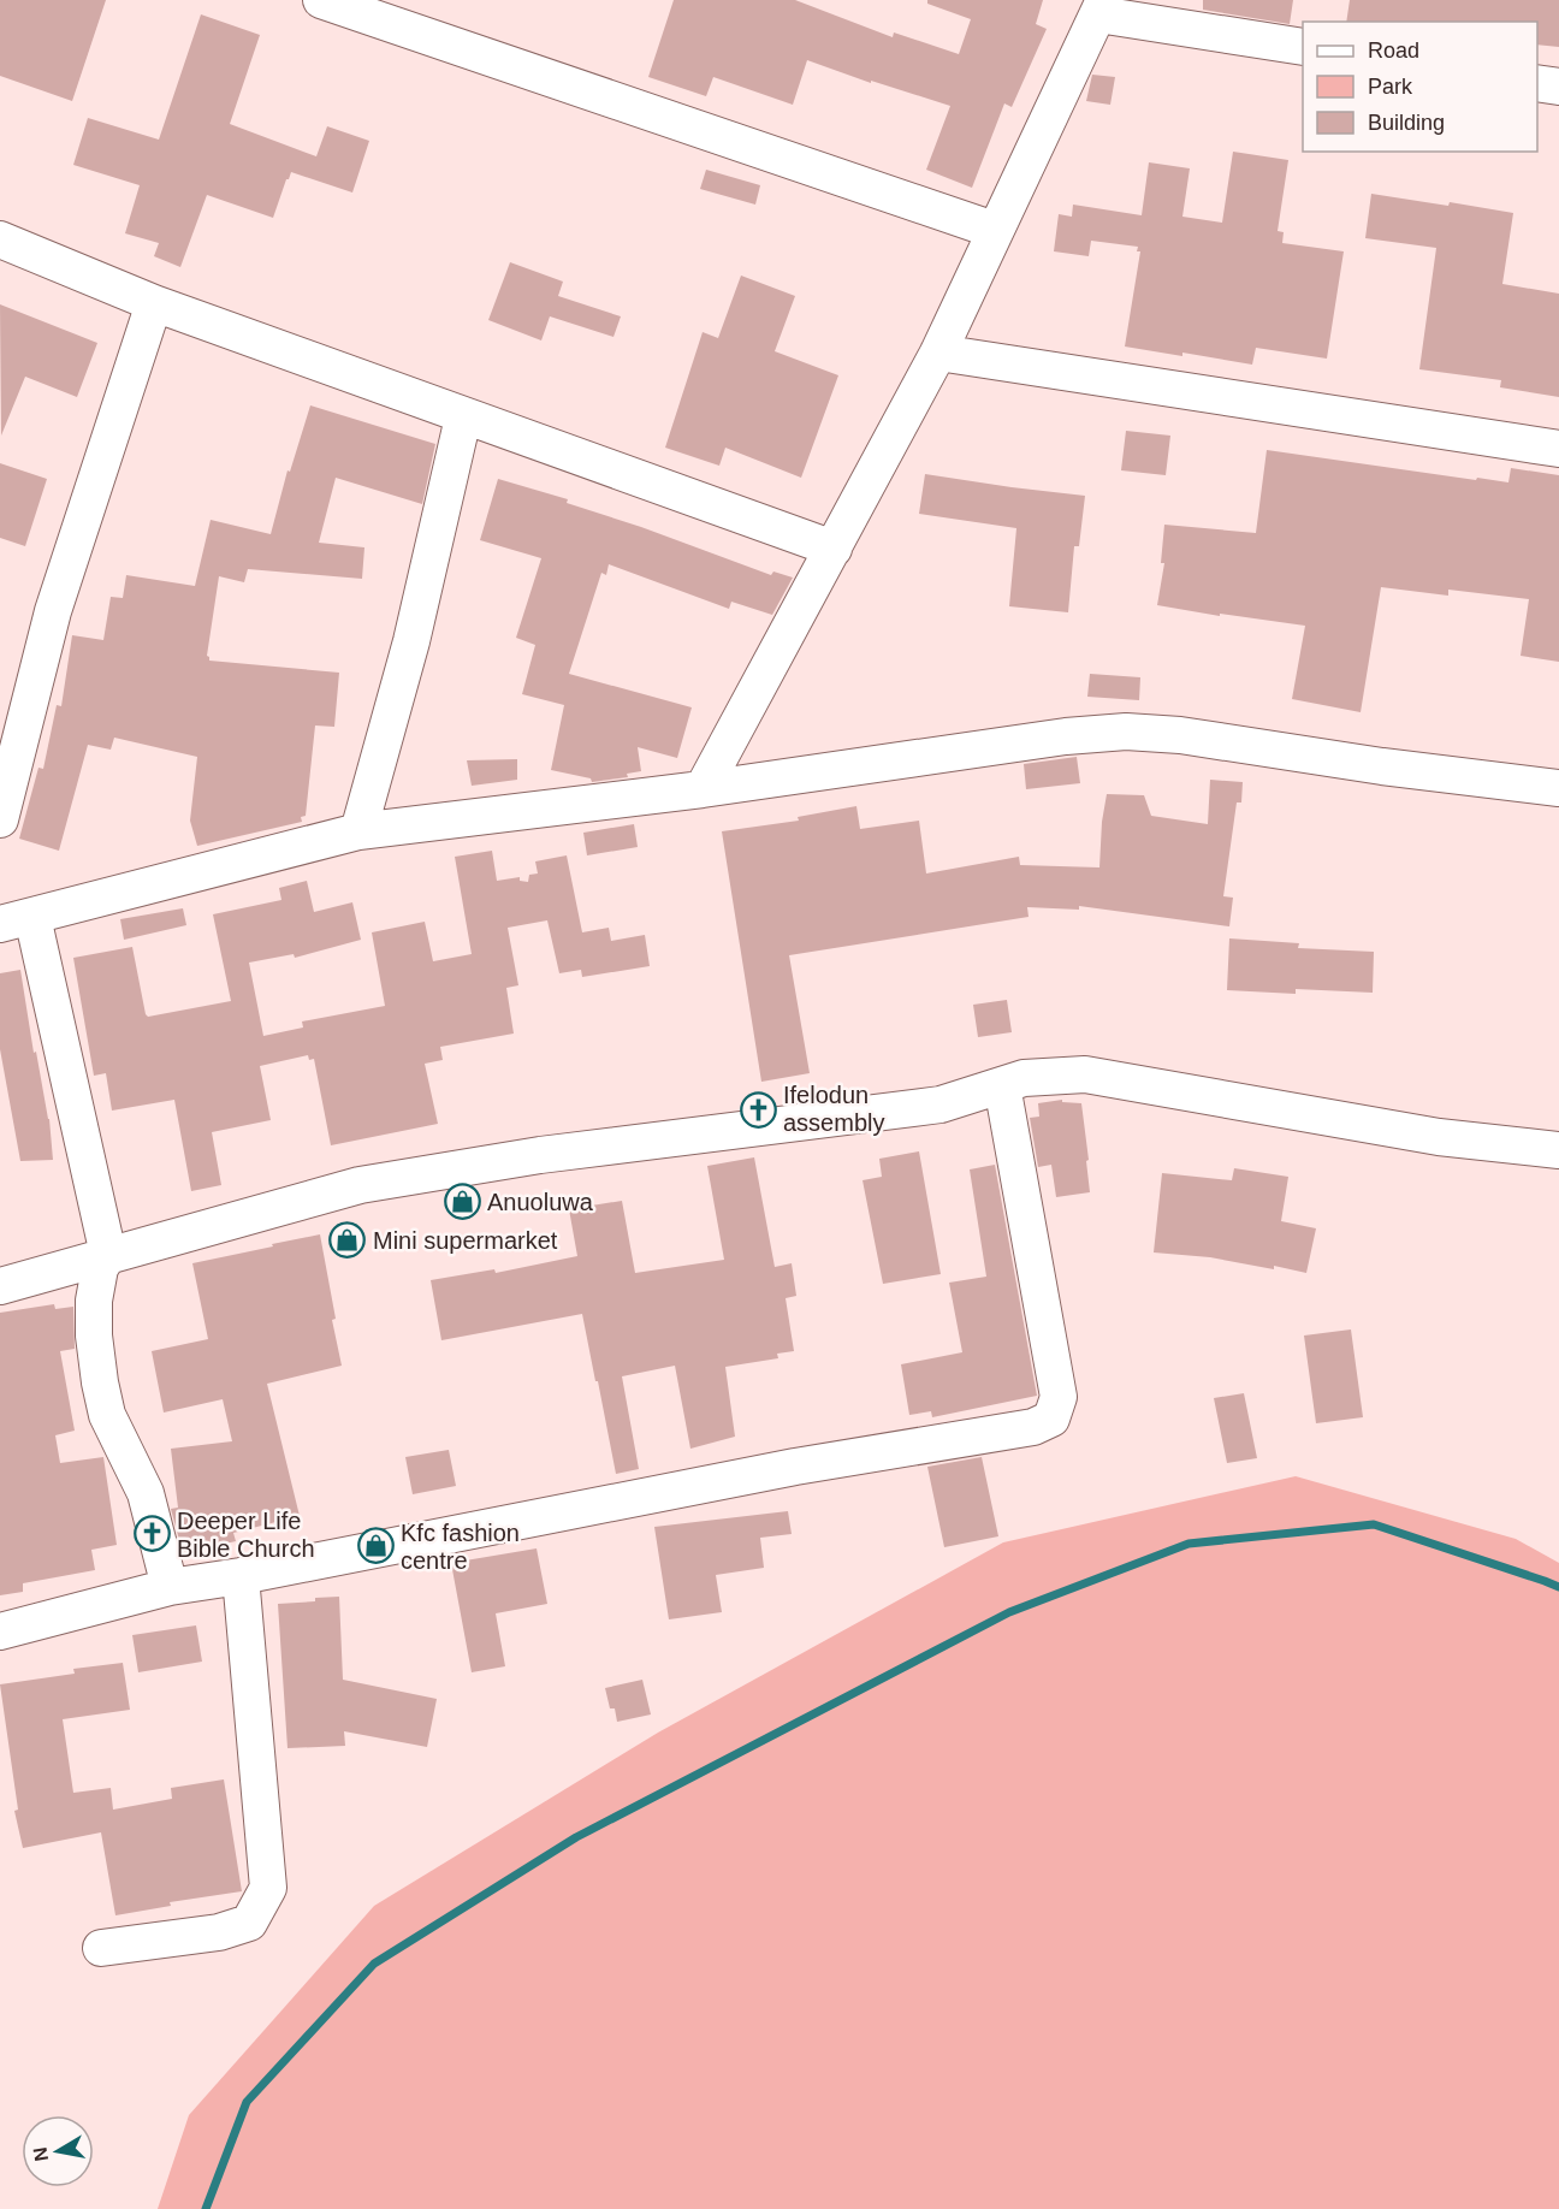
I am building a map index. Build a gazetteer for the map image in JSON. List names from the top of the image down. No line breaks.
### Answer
{"places":{"church":["Ifelodun assembly","Deeper Life Bible Church"],"shop":["Anuoluwa","Mini supermarket","Kfc fashion centre"]},"legend":["Road","Park","Building"],"north":"left"}
